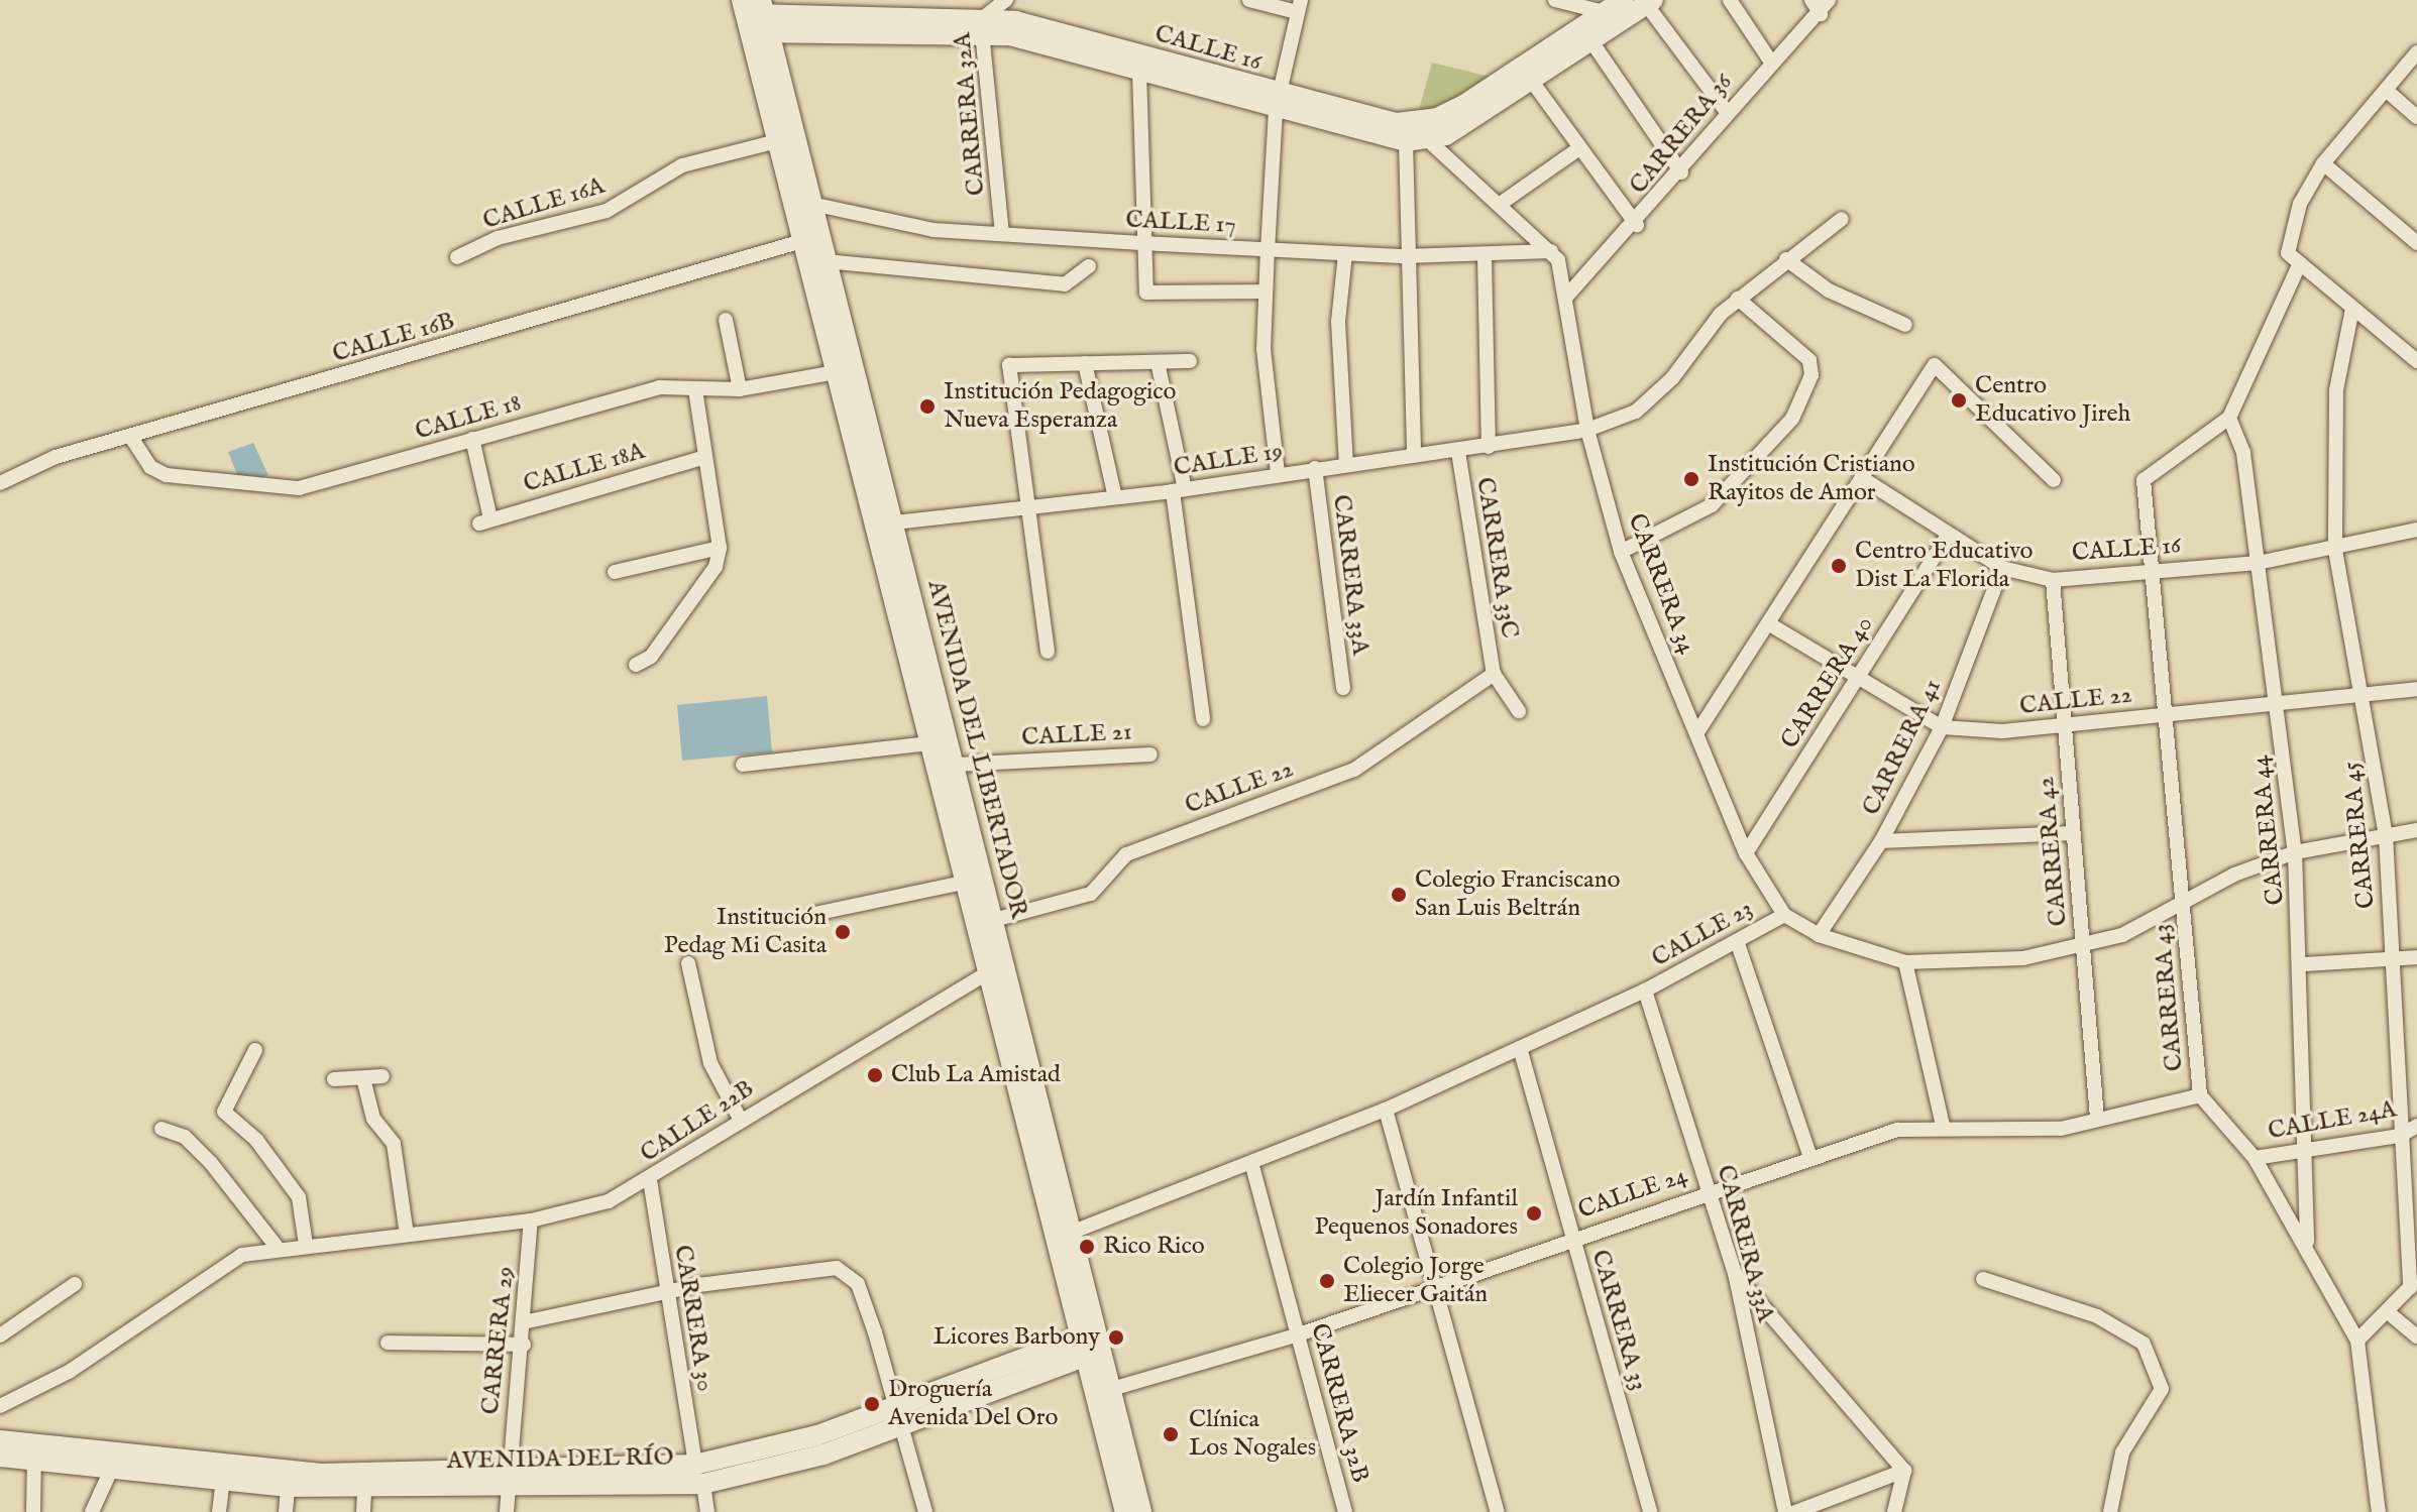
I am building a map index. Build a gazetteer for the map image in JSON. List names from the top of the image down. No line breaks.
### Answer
{"streets":{"main road":["CALLE 16","AVENIDA DEL LIBERTADOR","AVENIDA DEL RÍO"],"street":["CARRERA 32A","CARRERA 36","CALLE 16A","CALLE 17","CALLE 16B","CALLE 18","CALLE 19","CALLE 18A","CARRERA 33C","CARRERA 33A","CARRERA 34","CARRERA 40","CALLE 22","CALLE 21","CARRERA 41","CARRERA 44","CARRERA 45","CARRERA 42","CALLE 23","CARRERA 43","CALLE 24A","CALLE 22B","CALLE 24","CARRERA 30","CARRERA 33","CARRERA 29","CARRERA 32B"]},"crossings":[["CALLE 16","CARRERA 32A"],["CALLE 16","CALLE 17"],["CALLE 16","CARRERA 34"],["CALLE 16","CARRERA 40"],["CALLE 16","CARRERA 41"],["CALLE 16","AVENIDA DEL LIBERTADOR"],["CALLE 16","CARRERA 44"],["CALLE 16","CARRERA 45"],["CALLE 16","CARRERA 42"],["CALLE 16","CARRERA 43"],["CARRERA 32A","CALLE 17"],["CARRERA 36","CARRERA 34"],["CALLE 16A","AVENIDA DEL LIBERTADOR"],["CALLE 17","CARRERA 33A"],["CALLE 17","CARRERA 34"],["CALLE 17","AVENIDA DEL LIBERTADOR"],["CALLE 16B","CALLE 18"],["CALLE 16B","AVENIDA DEL LIBERTADOR"],["CALLE 18","CALLE 18A"],["CALLE 18","AVENIDA DEL LIBERTADOR"],["CALLE 19","CARRERA 33C"],["CALLE 19","CARRERA 33A"],["CALLE 19","CARRERA 34"],["CALLE 19","AVENIDA DEL LIBERTADOR"],["CARRERA 33C","CALLE 22"],["CARRERA 33A","CALLE 23"],["CARRERA 33A","CALLE 24"],["CARRERA 34","CARRERA 40"],["CARRERA 34","CALLE 23"],["CALLE 22","CARRERA 41"],["CALLE 22","AVENIDA DEL LIBERTADOR"],["CALLE 22","CARRERA 44"],["CALLE 22","CARRERA 45"],["CALLE 22","CARRERA 42"],["CALLE 22","CARRERA 43"],["CALLE 21","AVENIDA DEL LIBERTADOR"],["CARRERA 41","CALLE 23"],["AVENIDA DEL LIBERTADOR","CALLE 23"],["AVENIDA DEL LIBERTADOR","CALLE 22B"],["AVENIDA DEL LIBERTADOR","CALLE 24"],["AVENIDA DEL LIBERTADOR","AVENIDA DEL RÍO"],["CARRERA 44","CALLE 23"],["CARRERA 44","CARRERA 43"],["CARRERA 44","CALLE 24A"],["CARRERA 45","CALLE 23"],["CARRERA 45","CARRERA 43"],["CARRERA 45","CALLE 24A"],["CARRERA 42","CALLE 23"],["CARRERA 42","CALLE 24"],["CALLE 23","CARRERA 43"],["CALLE 23","CARRERA 33"],["CALLE 23","CARRERA 32B"],["CARRERA 43","CALLE 24A"],["CARRERA 43","CALLE 24"],["CALLE 22B","CARRERA 30"],["CALLE 22B","CARRERA 29"],["CALLE 24","CARRERA 33"],["CALLE 24","CARRERA 32B"],["CARRERA 30","AVENIDA DEL RÍO"],["CARRERA 29","AVENIDA DEL RÍO"]],"places":["Centro Educativo Jireh","Institución Pedagogico Nueva Esperanza","Institución Cristiano Rayitos de Amor","Centro Educativo Dist La Florida","Colegio Franciscano San Luis Beltrán","Institución Pedag Mi Casita","Club La Amistad","Jardín Infantil Pequenos Sonadores","Rico Rico","Colegio Jorge Eliecer Gaitán","Licores Barbony","Droguería Avenida Del Oro","Clínica Los Nogales"]}
